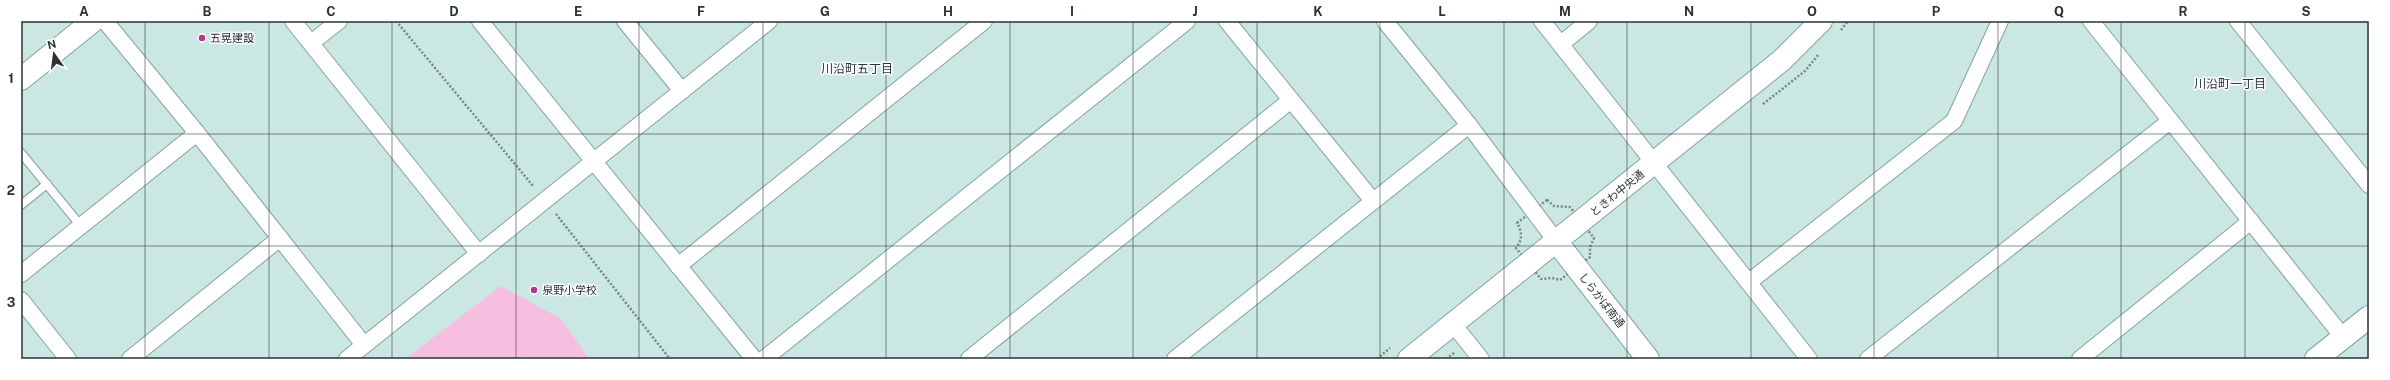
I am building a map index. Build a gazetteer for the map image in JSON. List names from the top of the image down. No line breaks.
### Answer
{"streets":{"street":["ときわ中央通","しらかば南通"]},"crossings":[["ときわ中央通","しらかば南通"]],"districts":["川沿町五丁目","川沿町一丁目"],"places":["五晃建設","泉野小学校"],"north":"top","grid":{"columns":["A","B","C","D","E","F","G","H","I","J","K","L","M","N","O","P","Q","R","S"],"rows":["1","2","3"]}}
